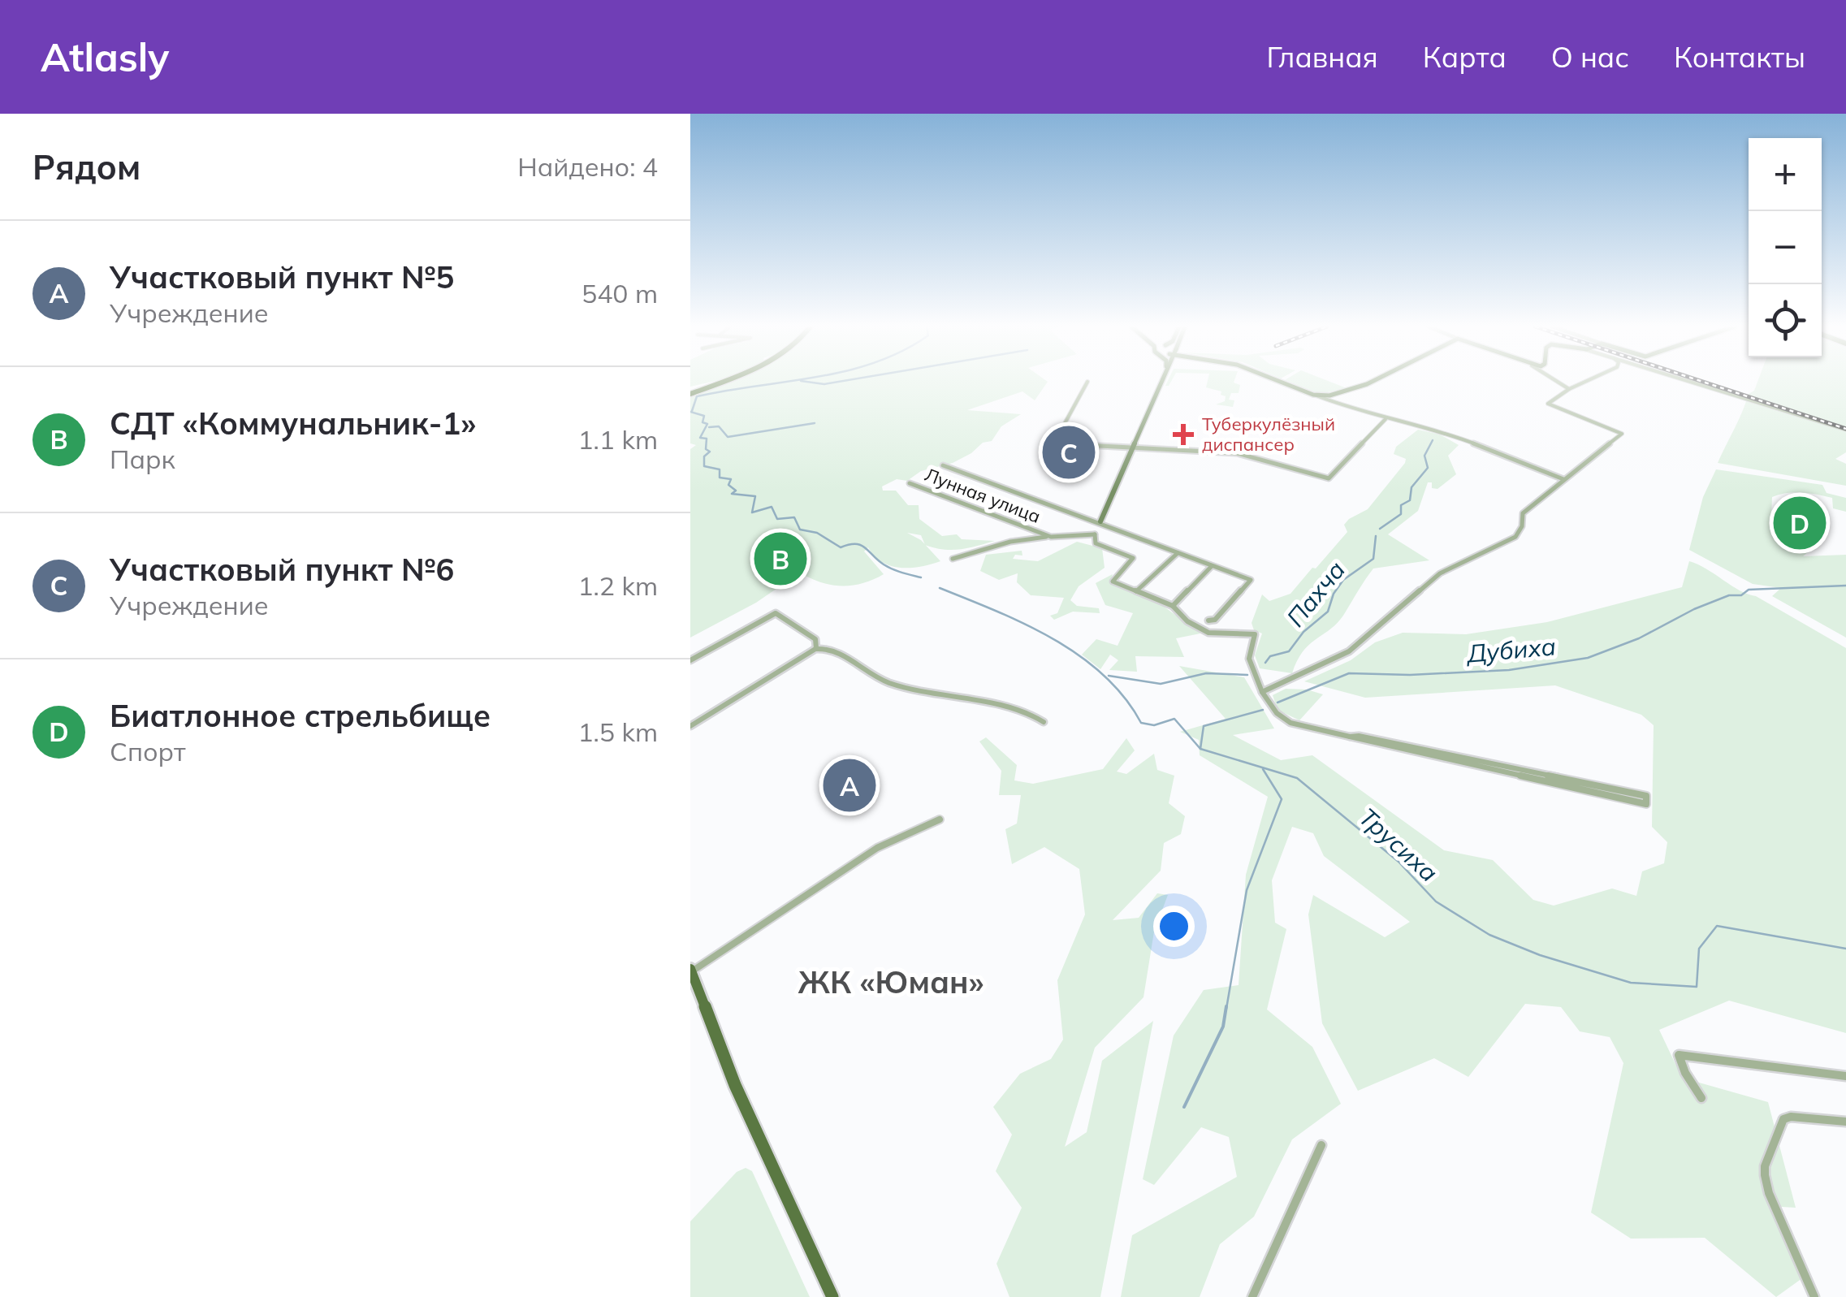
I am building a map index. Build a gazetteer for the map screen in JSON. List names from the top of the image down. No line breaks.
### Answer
{"streets":{"street":["Лунная улица"]},"districts":["ЖК «Юман»"],"water":["Пахча","Дубиха","Трусиха"],"places":{"health":["Туберкулёзный диспансер"]},"page":{"header":"Atlasly","nav":["Главная","Карта","О нас","Контакты"],"heading":["Рядом","Найдено: 4"],"map_buttons":["+","−"],"list":[{"mark":"A","name":"Участковый пункт №5","note":"Учреждение","value":"540 m"},{"mark":"B","name":"СДТ «Коммунальник-1»","note":"Парк","value":"1.1 km"},{"mark":"C","name":"Участковый пункт №6","note":"Учреждение","value":"1.2 km"},{"mark":"D","name":"Биатлонное стрельбище","note":"Спорт","value":"1.5 km"}],"pins":["C","D","B","A"]}}
